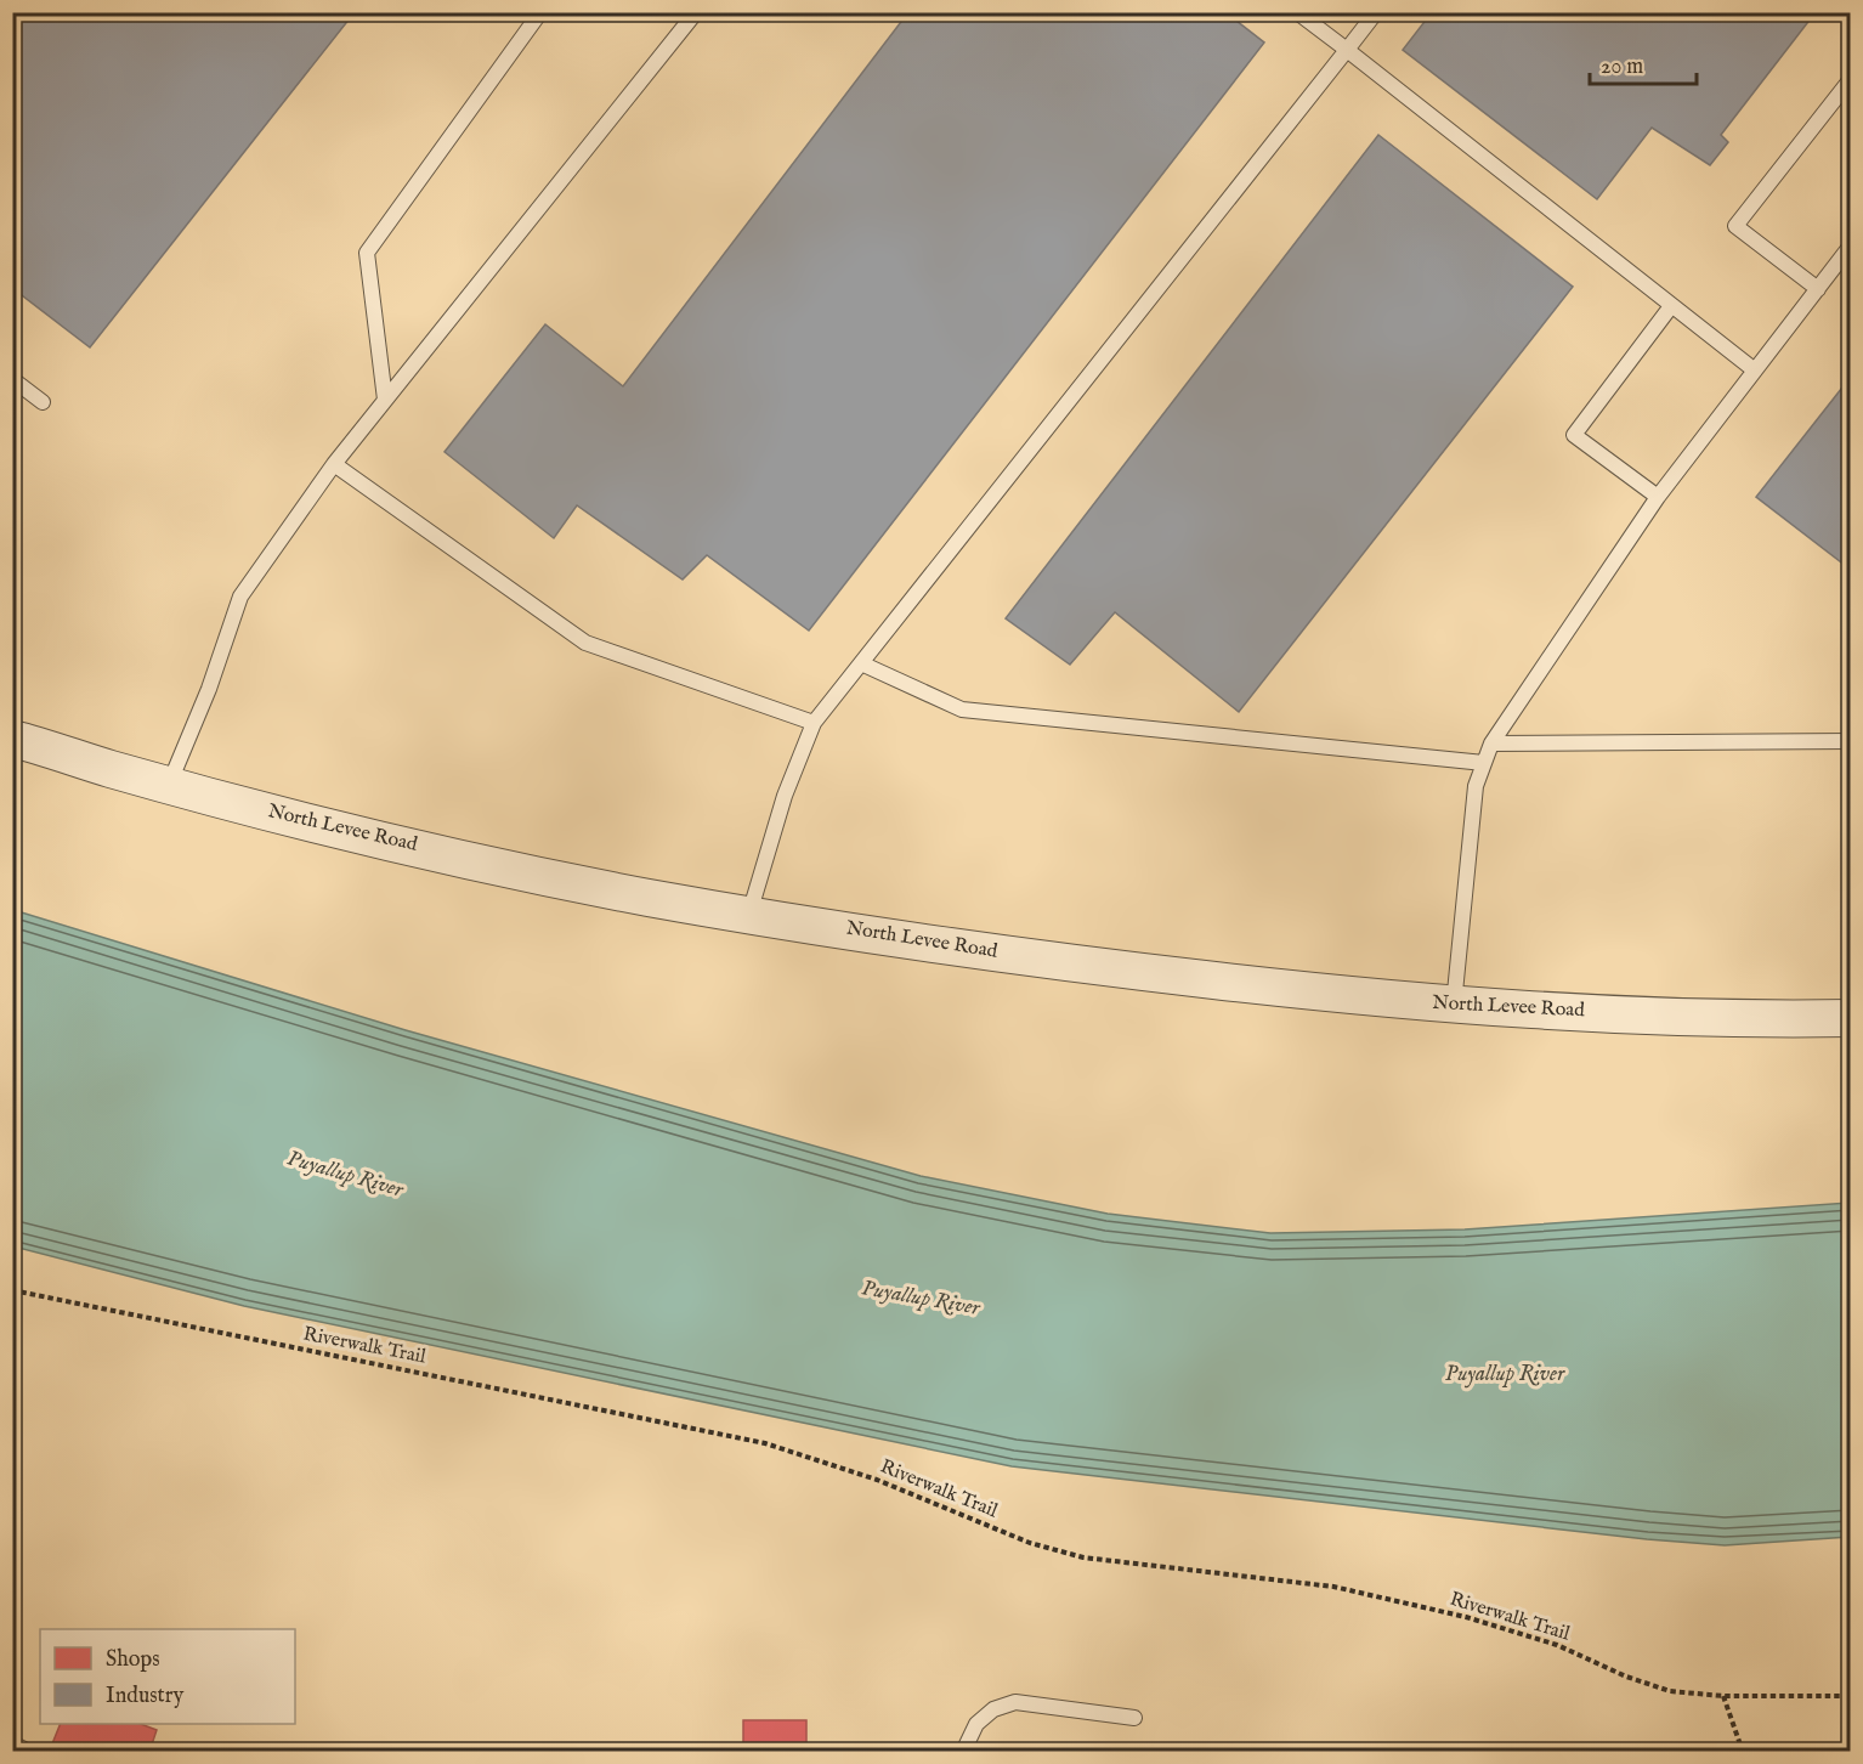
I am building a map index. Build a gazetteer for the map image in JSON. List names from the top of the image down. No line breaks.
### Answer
{"streets":{"street":["North Levee Road"],"path":["Riverwalk Trail"]},"water":["Puyallup River"],"legend":["Shops","Industry"],"scale_bar":"20 m"}
